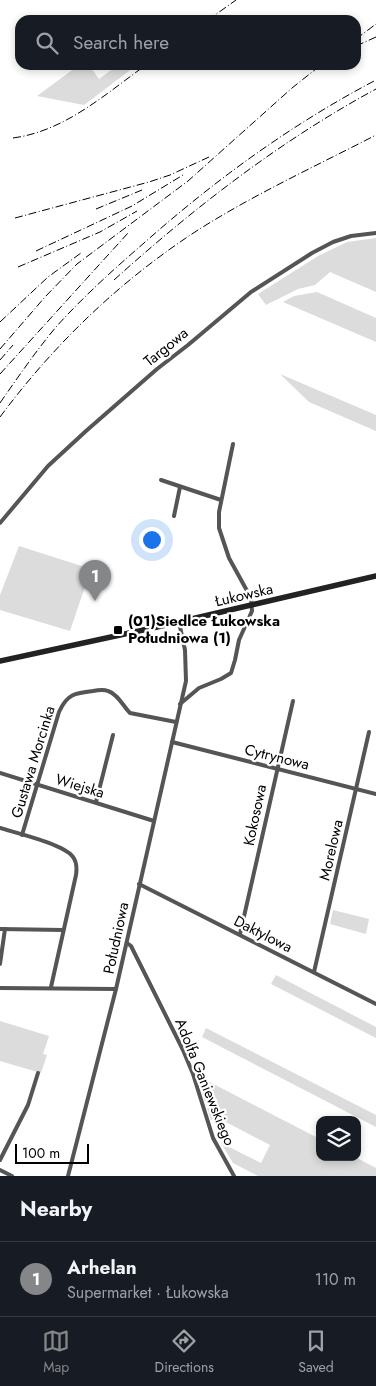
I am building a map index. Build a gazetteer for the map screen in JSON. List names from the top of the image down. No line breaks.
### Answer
{"streets":{"main road":["Łukowska"],"street":["Targowa","Cytrynowa","Gustawa Morcinka","Wiejska","Kokosowa","Morelowa","Daktylowa","Południowa","Adolfa Ganiewskiego"]},"crossings":[["Łukowska","Południowa"],["Cytrynowa","Kokosowa"],["Cytrynowa","Morelowa"],["Cytrynowa","Południowa"],["Gustawa Morcinka","Wiejska"],["Gustawa Morcinka","Południowa"],["Wiejska","Południowa"],["Kokosowa","Daktylowa"],["Morelowa","Daktylowa"],["Daktylowa","Południowa"],["Południowa","Adolfa Ganiewskiego"]],"places":{"transit":["(01)Siedlce Łukowska Południowa (1)"]},"scale_bar":"100 m","page":{"search":"Search here","pins":"1","scale":"100 m","heading":"Nearby","list":[{"mark":"1","name":"Arhelan","note":"Supermarket · Łukowska","value":"110 m"}],"nav":["Map","Directions","Saved"]}}
